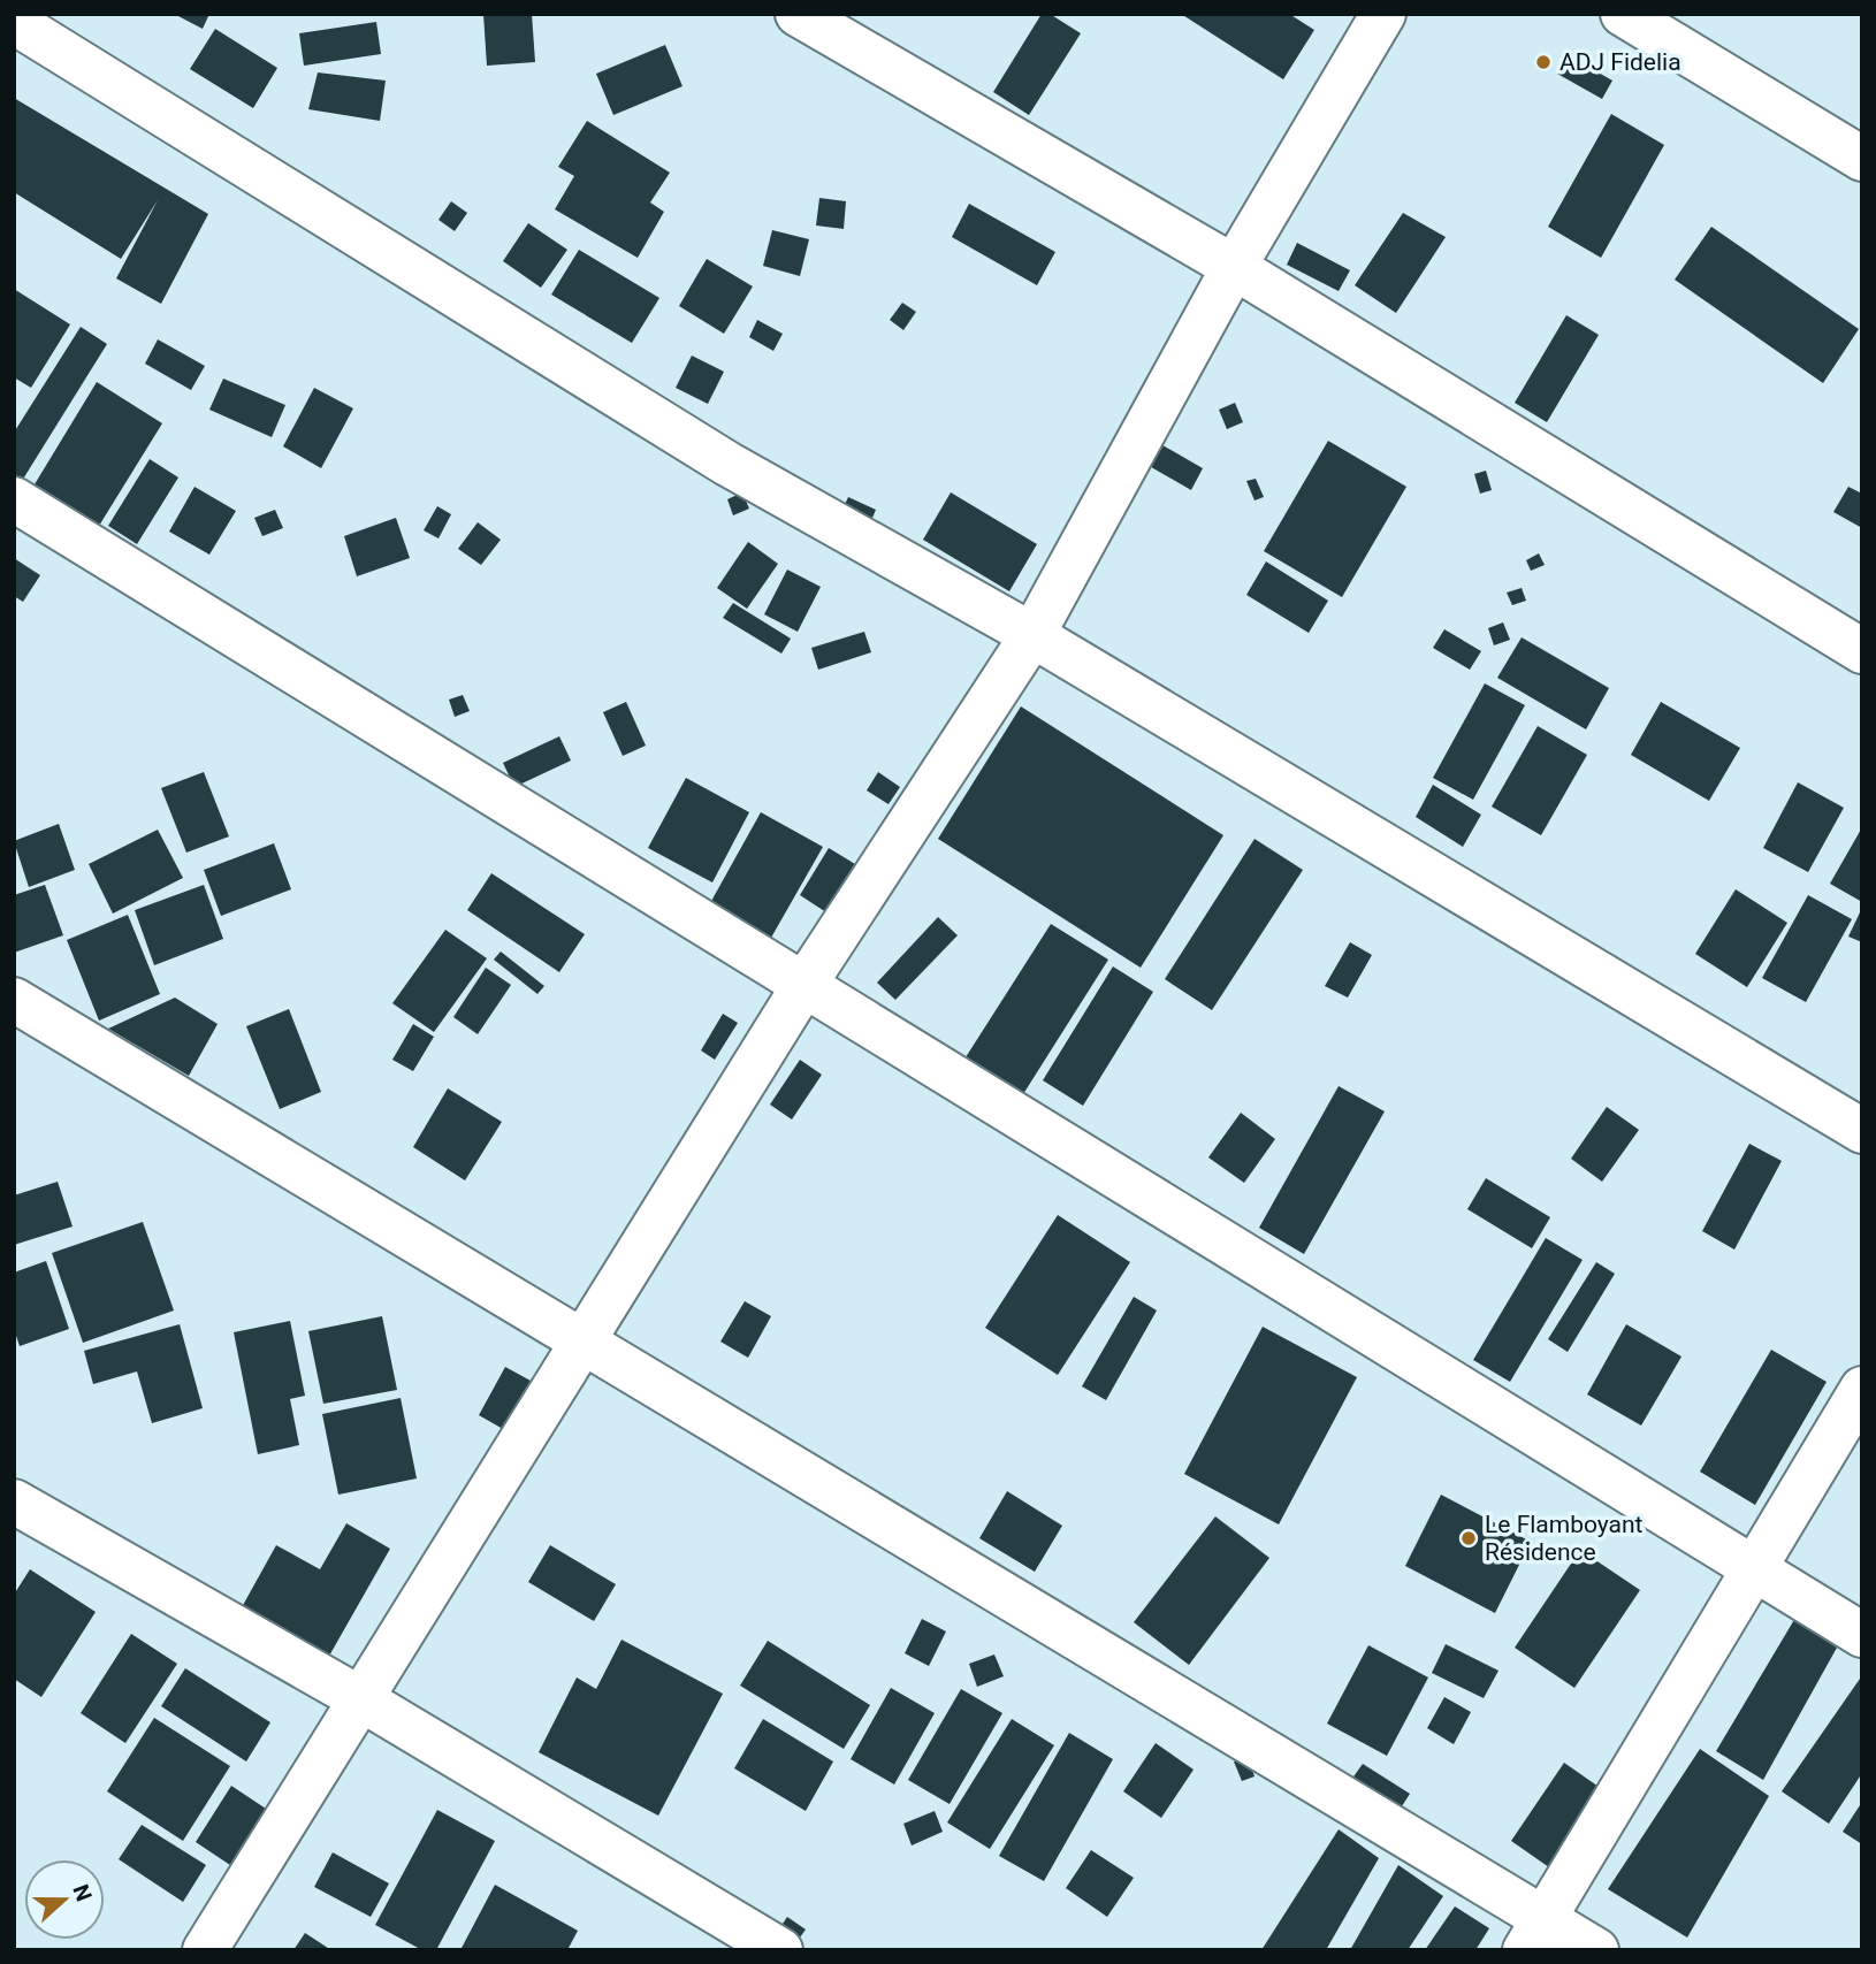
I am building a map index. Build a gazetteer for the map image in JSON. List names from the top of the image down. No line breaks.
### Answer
{"places":["ADJ Fidelia","Le Flamboyant Résidence"],"north":"right"}
